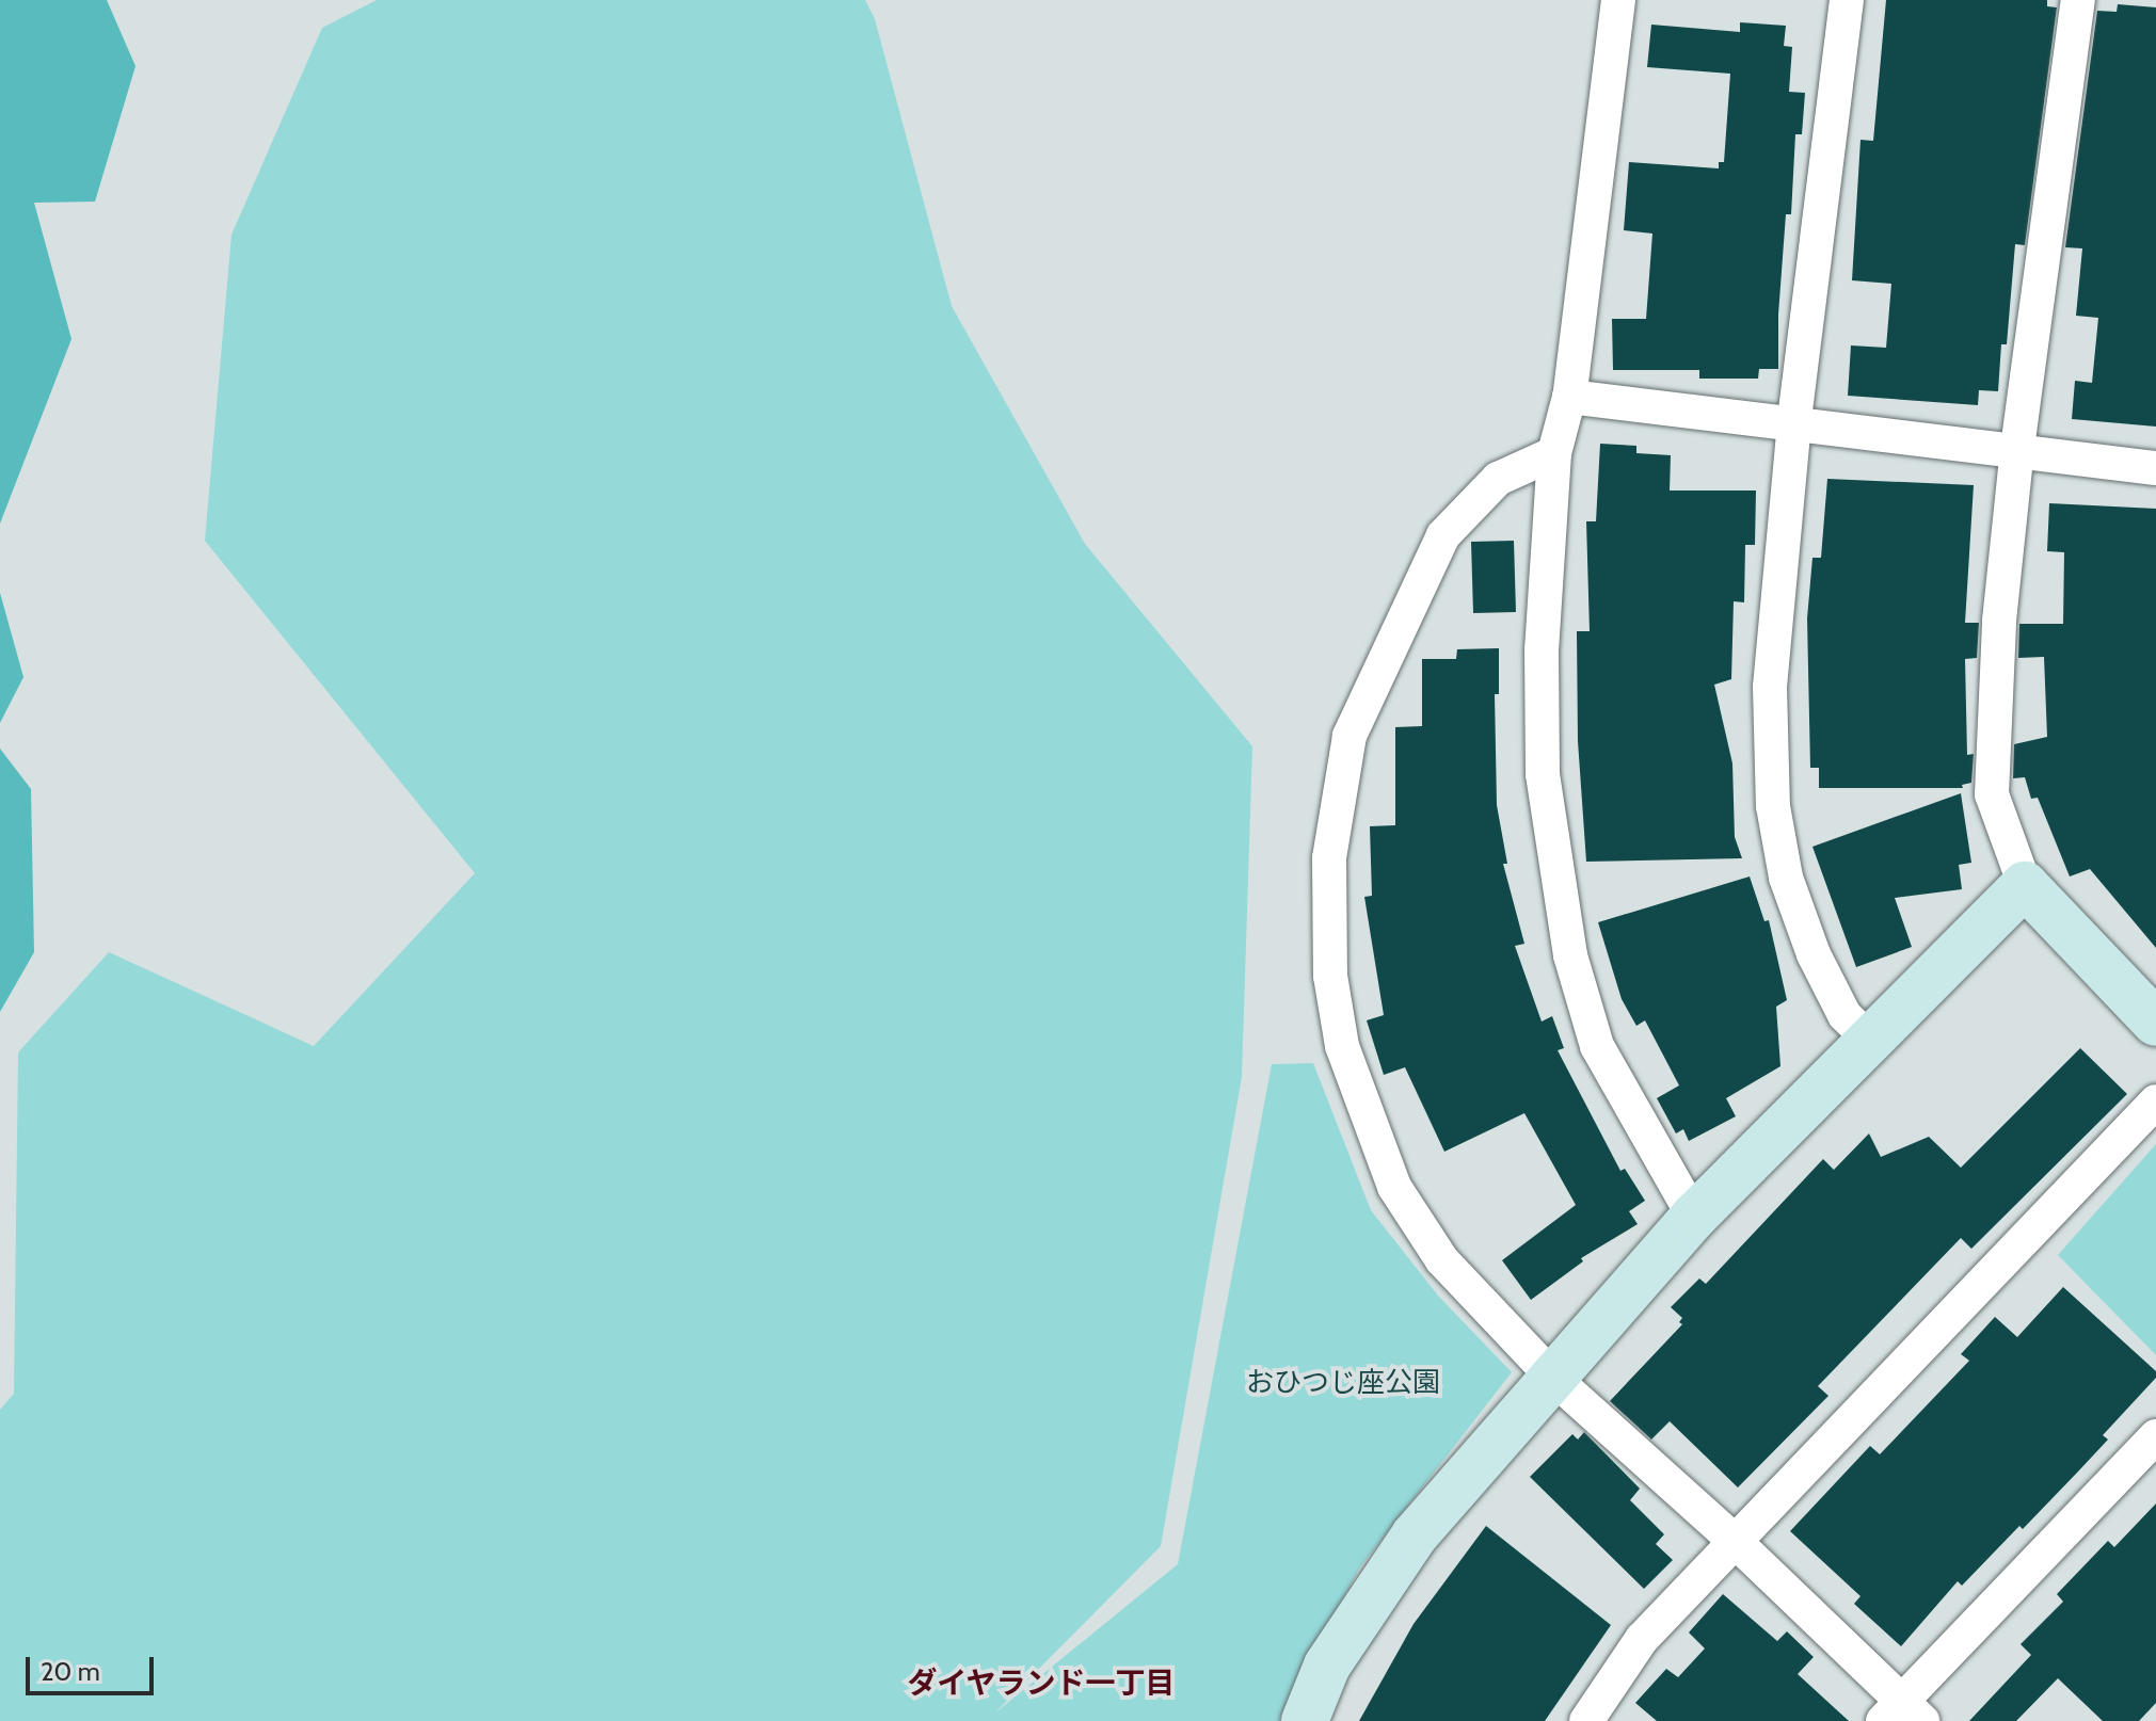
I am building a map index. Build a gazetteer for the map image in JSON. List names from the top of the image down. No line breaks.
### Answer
{"districts":["ダイヤランド一丁目"],"parks":["おひつじ座公園"],"scale_bar":"20 m"}
